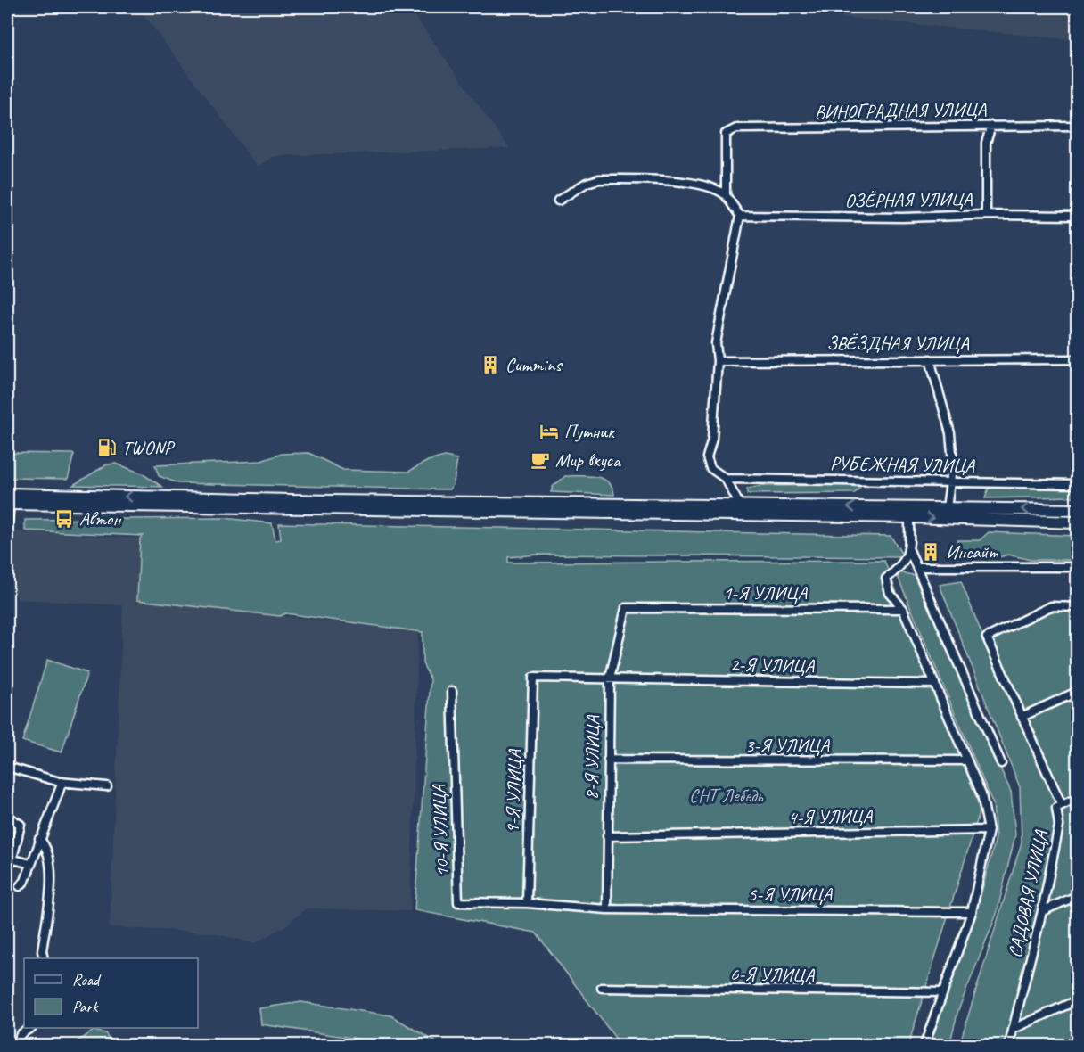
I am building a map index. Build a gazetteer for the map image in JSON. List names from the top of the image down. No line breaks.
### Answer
{"streets":{"street":["ВИНОГРАДНАЯ УЛИЦА","ОЗЁРНАЯ УЛИЦА","ЗВЁЗДНАЯ УЛИЦА","РУБЕЖНАЯ УЛИЦА","1-Я УЛИЦА","2-Я УЛИЦА","3-Я УЛИЦА","8-Я УЛИЦА","9-Я УЛИЦА","4-Я УЛИЦА","10-Я УЛИЦА","5-Я УЛИЦА","САДОВАЯ УЛИЦА","6-Я УЛИЦА"]},"crossings":[["1-Я УЛИЦА","8-Я УЛИЦА"],["2-Я УЛИЦА","8-Я УЛИЦА"],["2-Я УЛИЦА","9-Я УЛИЦА"],["3-Я УЛИЦА","8-Я УЛИЦА"],["8-Я УЛИЦА","9-Я УЛИЦА"],["8-Я УЛИЦА","4-Я УЛИЦА"],["8-Я УЛИЦА","5-Я УЛИЦА"],["9-Я УЛИЦА","10-Я УЛИЦА"]],"parks":["СНТ Лебедь"],"places":{"building":["Cummins","Инсайт"],"hotel":["Путник"],"fuel station":["TWONP"],"cafe":["Мир вкуса"],"bus stop":["Автон"]},"legend":["Road","Park"]}
